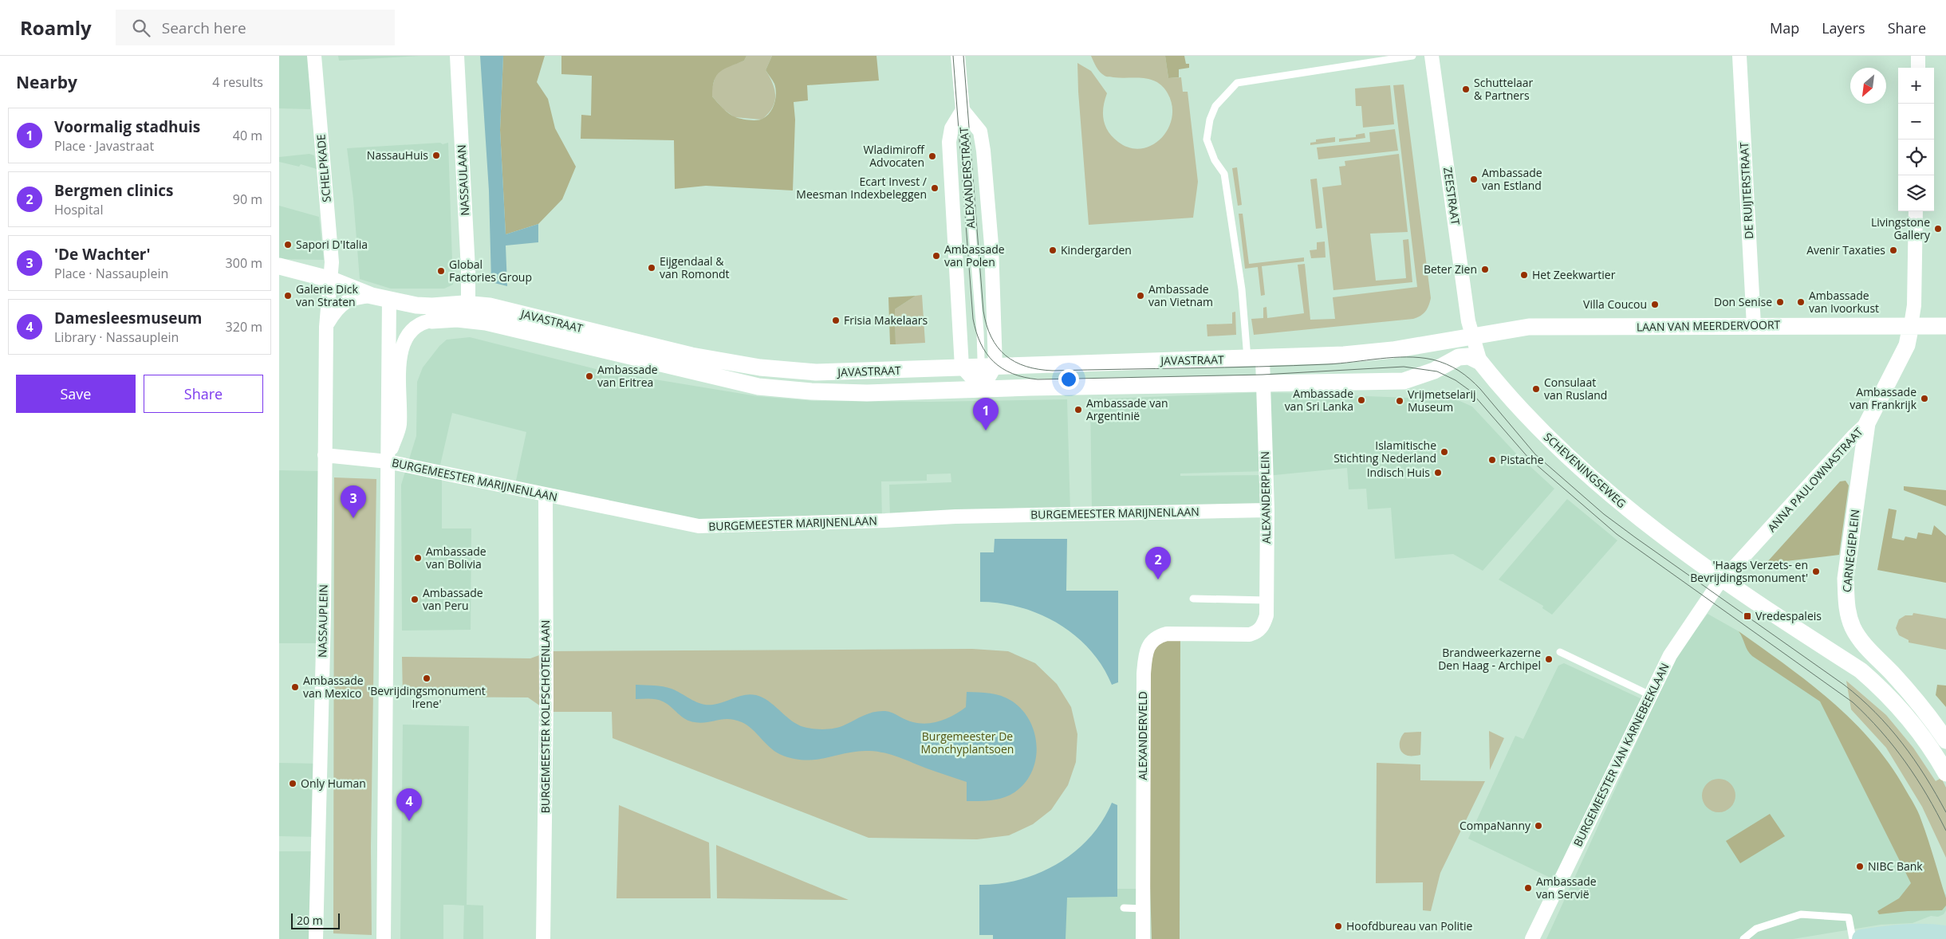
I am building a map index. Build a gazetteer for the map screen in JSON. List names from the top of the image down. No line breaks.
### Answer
{"streets":{"street":["SCHELPKADE","ALEXANDERSTRAAT","NASSAULAAN","DE RUIJTERSTRAAT","ZEESTRAAT","JAVASTRAAT","LAAN VAN MEERDERVOORT","SCHEVENINGSEWEG","BURGEMEESTER MARIJNENLAAN","ANNA PAULOWNASTRAAT","ALEXANDERPLEIN","CARNEGIEPLEIN","NASSAUPLEIN","BURGEMEESTER KOLFSCHOTENLAAN","ALEXANDERVELD","BURGEMEESTER VAN KARNEBEEKLAAN"]},"crossings":[["SCHELPKADE","JAVASTRAAT"],["SCHELPKADE","NASSAUPLEIN"],["ALEXANDERSTRAAT","JAVASTRAAT"],["NASSAULAAN","JAVASTRAAT"],["DE RUIJTERSTRAAT","LAAN VAN MEERDERVOORT"],["ZEESTRAAT","JAVASTRAAT"],["ZEESTRAAT","LAAN VAN MEERDERVOORT"],["ZEESTRAAT","SCHEVENINGSEWEG"],["JAVASTRAAT","LAAN VAN MEERDERVOORT"],["JAVASTRAAT","SCHEVENINGSEWEG"],["JAVASTRAAT","ALEXANDERPLEIN"],["JAVASTRAAT","NASSAUPLEIN"],["LAAN VAN MEERDERVOORT","SCHEVENINGSEWEG"],["LAAN VAN MEERDERVOORT","ANNA PAULOWNASTRAAT"],["SCHEVENINGSEWEG","ANNA PAULOWNASTRAAT"],["SCHEVENINGSEWEG","BURGEMEESTER VAN KARNEBEEKLAAN"],["BURGEMEESTER MARIJNENLAAN","ALEXANDERPLEIN"],["BURGEMEESTER MARIJNENLAAN","NASSAUPLEIN"],["BURGEMEESTER MARIJNENLAAN","BURGEMEESTER KOLFSCHOTENLAAN"],["ANNA PAULOWNASTRAAT","CARNEGIEPLEIN"],["ANNA PAULOWNASTRAAT","BURGEMEESTER VAN KARNEBEEKLAAN"],["ALEXANDERPLEIN","ALEXANDERVELD"]],"parks":["Burgemeester De Monchyplantsoen"],"places":{"other":["Schuttelaar & Partners","NassauHuis","Wladimiroff Advocaten","Ambassade van Estland","Ecart Invest / Meesman Indexbeleggen","Livingstone Gallery","Sapori D'Italia","Kindergarden","Avenir Taxaties","Ambassade van Polen","Eijgendaal & van Romondt","Beter Zien","Global Factories Group","Het Zeekwartier","Galerie Dick van Straten","Ambassade van Vietnam","Don Senise","Ambassade van Ivoorkust","Villa Coucou","Frisia Makelaars","Ambassade van Eritrea","Consulaat van Rusland","Ambassade van Frankrijk","Ambassade van Sri Lanka","Vrijmetselarij Museum","Ambassade van Argentinië","Islamitische Stichting Nederland","Pistache","Indisch Huis","Ambassade van Bolivia","'Haags Verzets- en Bevrijdingsmonument'","Ambassade van Peru","Brandweerkazerne Den Haag - Archipel","'Bevrijdingsmonument Irene'","Ambassade van Mexico","Only Human","CompaNanny","NIBC Bank","Ambassade van Servië","Hoofdbureau van Politie"],"transit":["Vredespaleis"]},"scale_bar":"20 m","north":"bottom left","page":{"header":"Roamly","search":"Search here","nav":["Map","Layers","Share"],"heading":["Nearby","4 results"],"map_buttons":["+","−"],"list":[{"mark":"1","name":"Voormalig stadhuis","note":"Place · Javastraat","value":"40 m"},{"mark":"2","name":"Bergmen clinics","note":"Hospital","value":"90 m"},{"mark":"3","name":"'De Wachter'","note":"Place · Nassauplein","value":"300 m"},{"mark":"4","name":"Damesleesmuseum","note":"Library · Nassauplein","value":"320 m"}],"buttons":["Save","Share"],"pins":["1","3","2","4"],"scale":"20 m"}}
